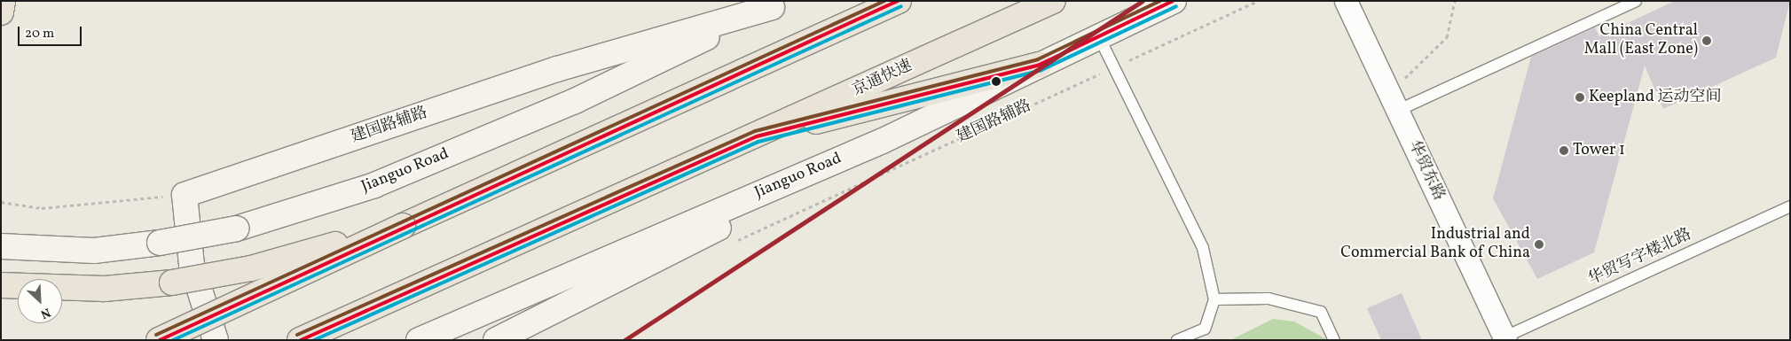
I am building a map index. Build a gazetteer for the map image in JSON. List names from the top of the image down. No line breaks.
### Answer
{"streets":{"highway":["京通快速"],"street":["建国路辅路","Jianguo Road","华贸东路"],"lane":["华贸写字楼北路"]},"crossings":[["建国路辅路","Jianguo Road"],["华贸东路","华贸写字楼北路"]],"places":["China Central Mall (East Zone)","Keepland 运动空间","Tower 1","Industrial and Commercial Bank of China"],"lines":["metro line 1"],"scale_bar":"20 m","north":"bottom right"}
